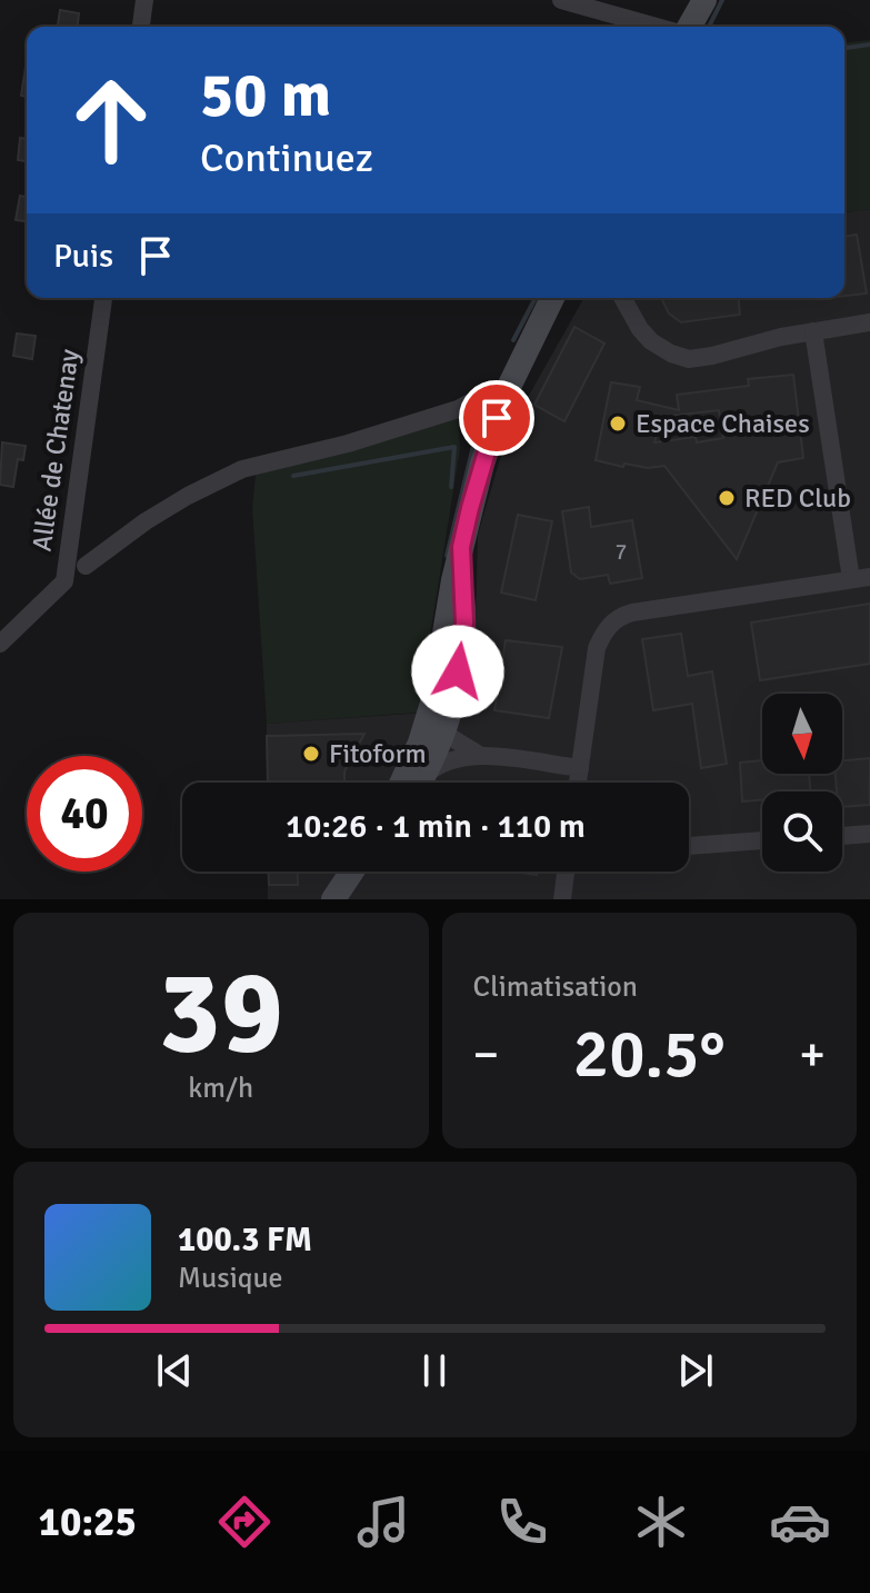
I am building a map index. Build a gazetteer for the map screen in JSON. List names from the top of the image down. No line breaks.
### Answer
{"streets":{"street":["Allée de Chatenay"]},"places":["Espace Chaises","RED Club","Fitoform"],"house_numbers":["7"],"north":"bottom","page":{"turn":["50 m","Continuez"],"then":"Puis","limit":"40","trip":"10:26 · 1 min · 110 m","tile":[["39","km/h"],"Climatisation"],"heat":["−","20.5°","+"],"song":["100.3 FM","Musique"],"tabs":"10:25"}}
